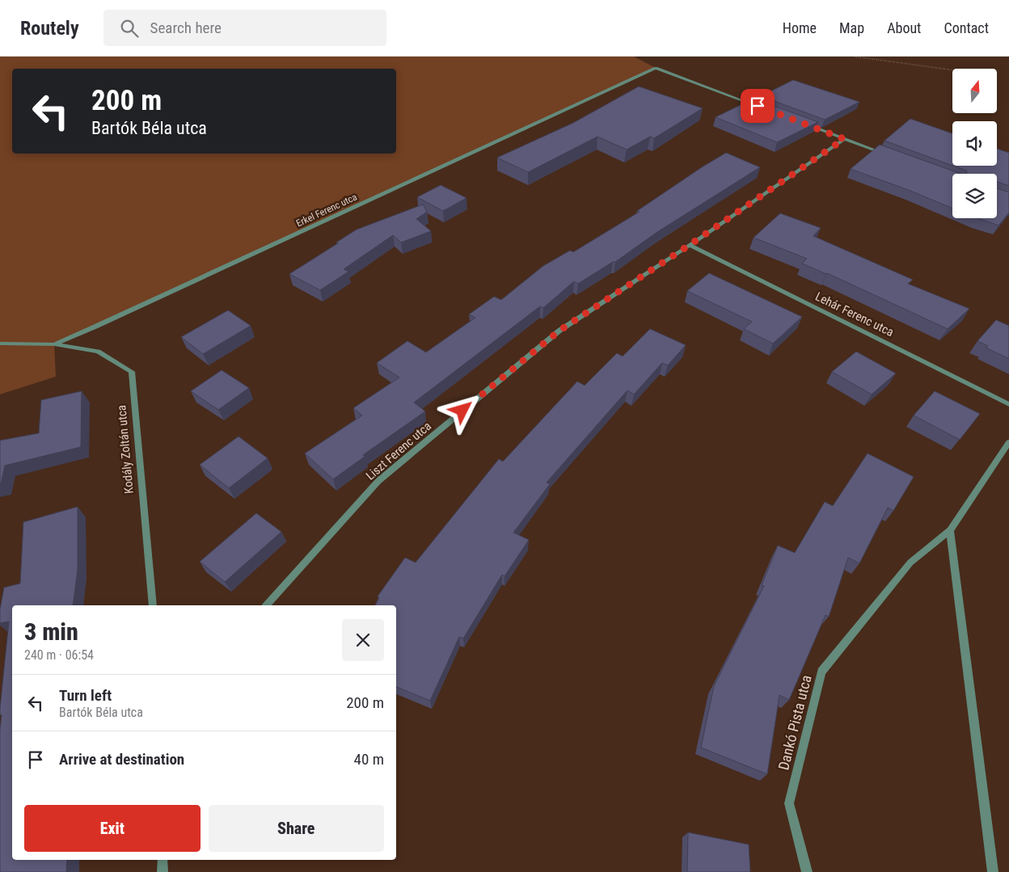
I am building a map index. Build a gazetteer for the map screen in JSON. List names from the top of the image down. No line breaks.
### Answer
{"streets":{"street":["Erkel Ferenc utca","Lehár Ferenc utca","Kodály Zoltán utca","Liszt Ferenc utca","Dankó Pista utca"]},"crossings":[["Erkel Ferenc utca","Kodály Zoltán utca"],["Lehár Ferenc utca","Liszt Ferenc utca"]],"north":"top","page":{"header":"Routely","search":"Search here","nav":["Home","Map","About","Contact"],"turn":["200 m","Bartók Béla utca"],"heading":["3 min","240 m · 06:54"],"list":[{"name":"Turn left","note":"Bartók Béla utca","value":"200 m"},{"name":"Arrive at destination","value":"40 m"}],"buttons":["Exit","Share"]}}
